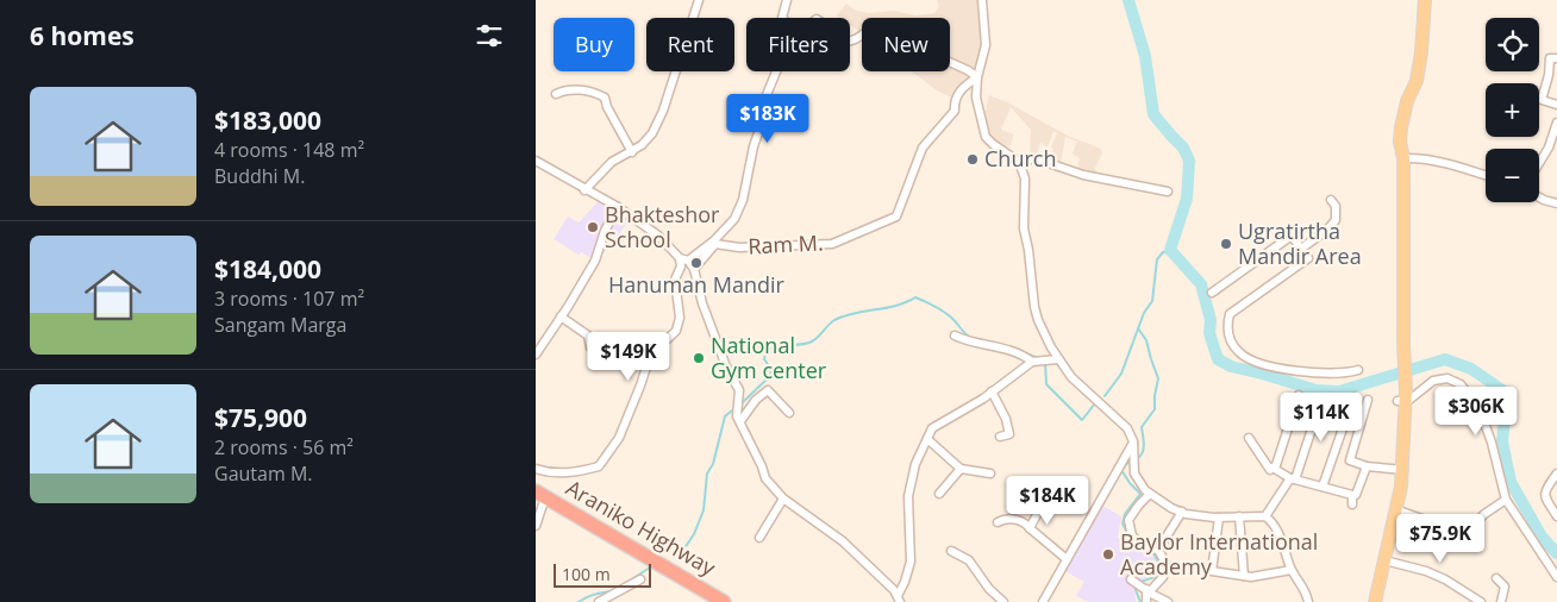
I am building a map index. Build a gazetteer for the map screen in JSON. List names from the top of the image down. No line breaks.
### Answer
{"streets":{"highway":["Araniko Highway"],"street":["Ram M."]},"places":["Church","Bhakteshor School","Ugratirtha Mandir Area","Hanuman Mandir","National Gym center","Baylor International Academy"],"scale_bar":"100 m","page":{"heading":"6 homes","map_buttons":["+","−"],"chip":["Buy","Rent","Filters","New"],"list":[{"name":"$183,000","note":"4 rooms · 148 m² · Buddhi M."},{"name":"$184,000","note":"3 rooms · 107 m² · Sangam Marga"},{"name":"$75,900","note":"2 rooms · 56 m² · Gautam M."}],"price":["$183K","$149K","$306K","$114K","$184K","$75.9K"],"scale":"100 m"}}
